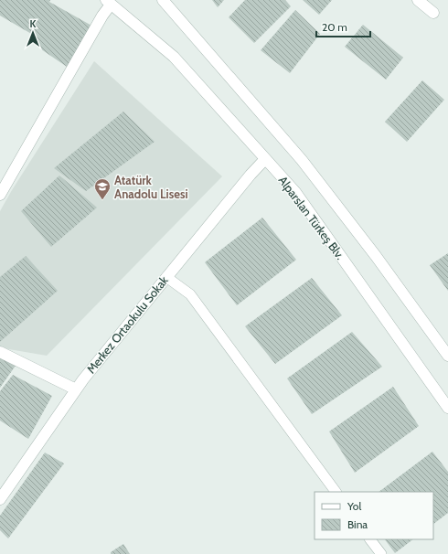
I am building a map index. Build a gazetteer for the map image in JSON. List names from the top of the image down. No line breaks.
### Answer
{"streets":{"street":["Alparslan Türkeş Blv.","Merkez Ortaokulu Sokak"]},"crossings":[["Alparslan Türkeş Blv.","Merkez Ortaokulu Sokak"]],"places":{"school or university":["Atatürk Anadolu Lisesi"]},"legend":["Yol","Bina"],"scale_bar":"20 m","north":"top"}
